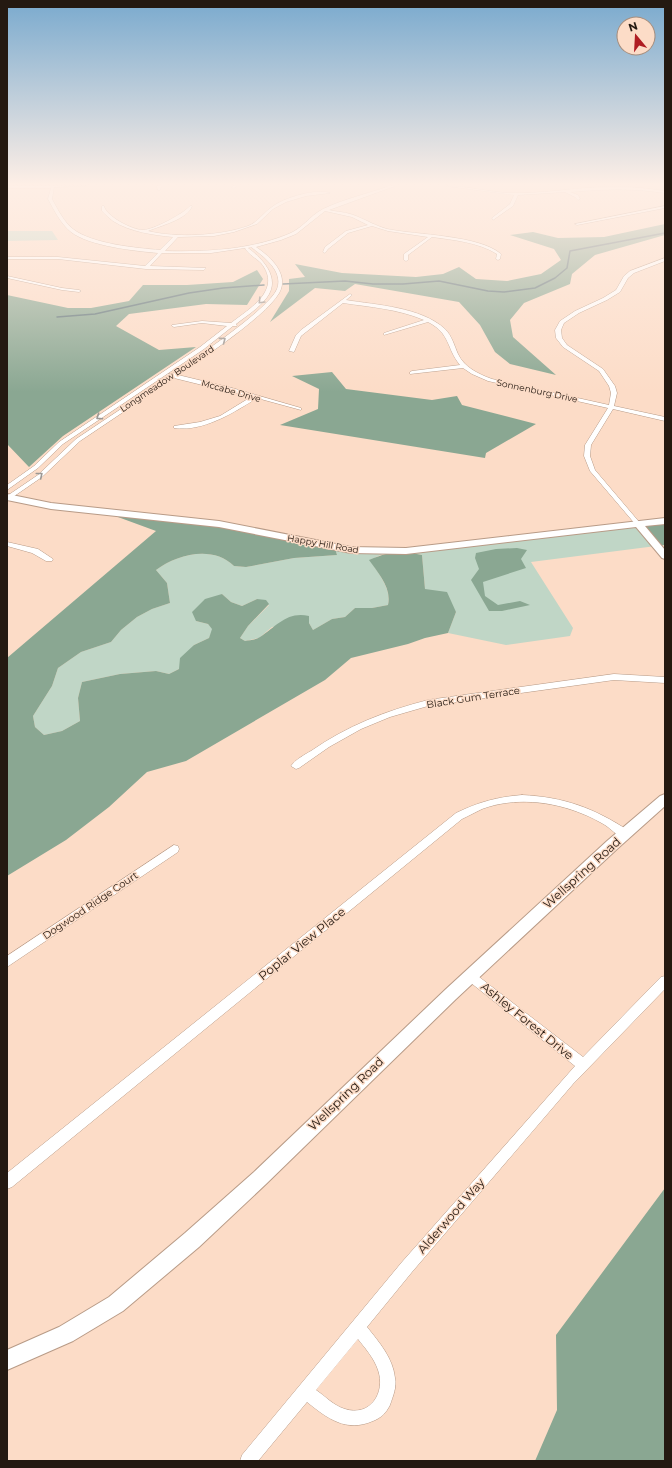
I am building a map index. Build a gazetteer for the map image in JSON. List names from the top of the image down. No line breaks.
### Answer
{"streets":{"street":["Longmeadow Boulevard","Mccabe Drive","Sonnenburg Drive","Happy Hill Road","Black Gum Terrace","Wellspring Road","Dogwood Ridge Court","Poplar View Place","Ashley Forest Drive","Alderwood Way"]},"crossings":[["Longmeadow Boulevard","Mccabe Drive"],["Longmeadow Boulevard","Happy Hill Road"],["Wellspring Road","Poplar View Place"],["Wellspring Road","Ashley Forest Drive"],["Ashley Forest Drive","Alderwood Way"]],"north":"top"}
